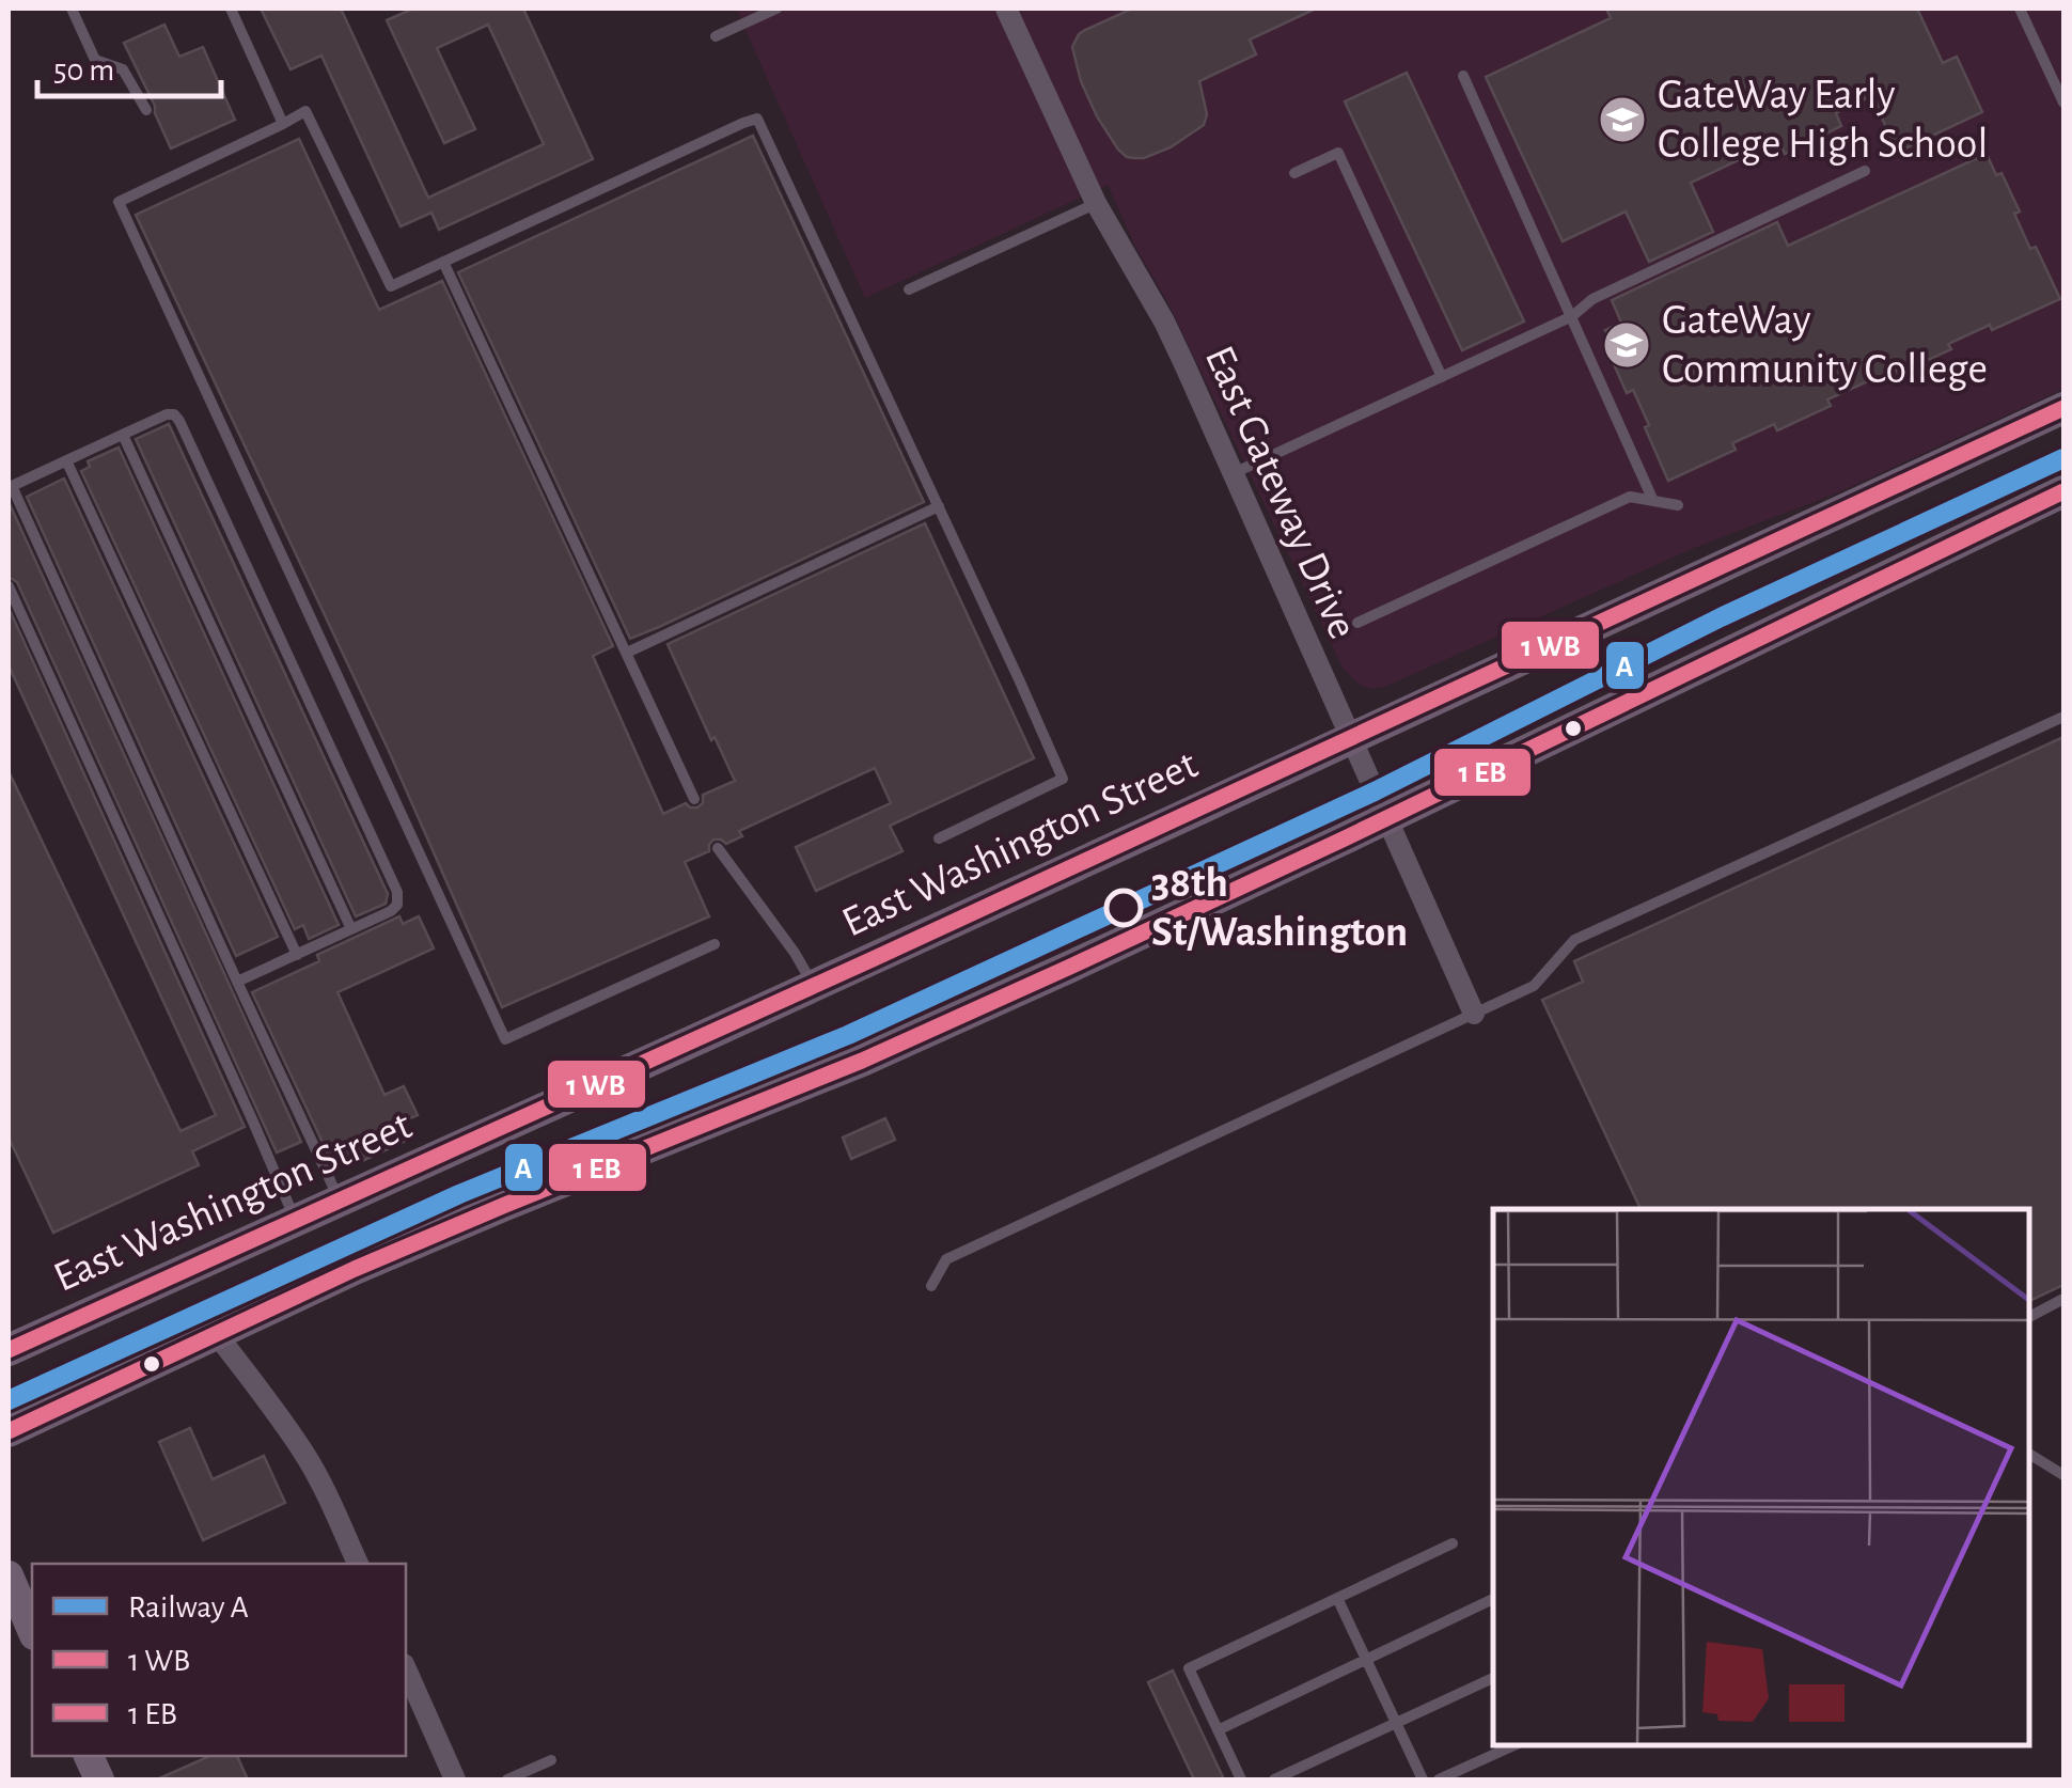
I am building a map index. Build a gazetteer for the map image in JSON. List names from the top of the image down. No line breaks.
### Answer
{"streets":{"main road":["East Washington Street"],"street":["East Gateway Drive"]},"crossings":[["East Gateway Drive","East Washington Street"]],"places":{"school or university":["GateWay Early College High School","GateWay Community College"],"other":["38th St/Washington"]},"lines":["rail line A"],"legend":["Railway A","1 WB","1 EB"],"scale_bar":"50 m"}
